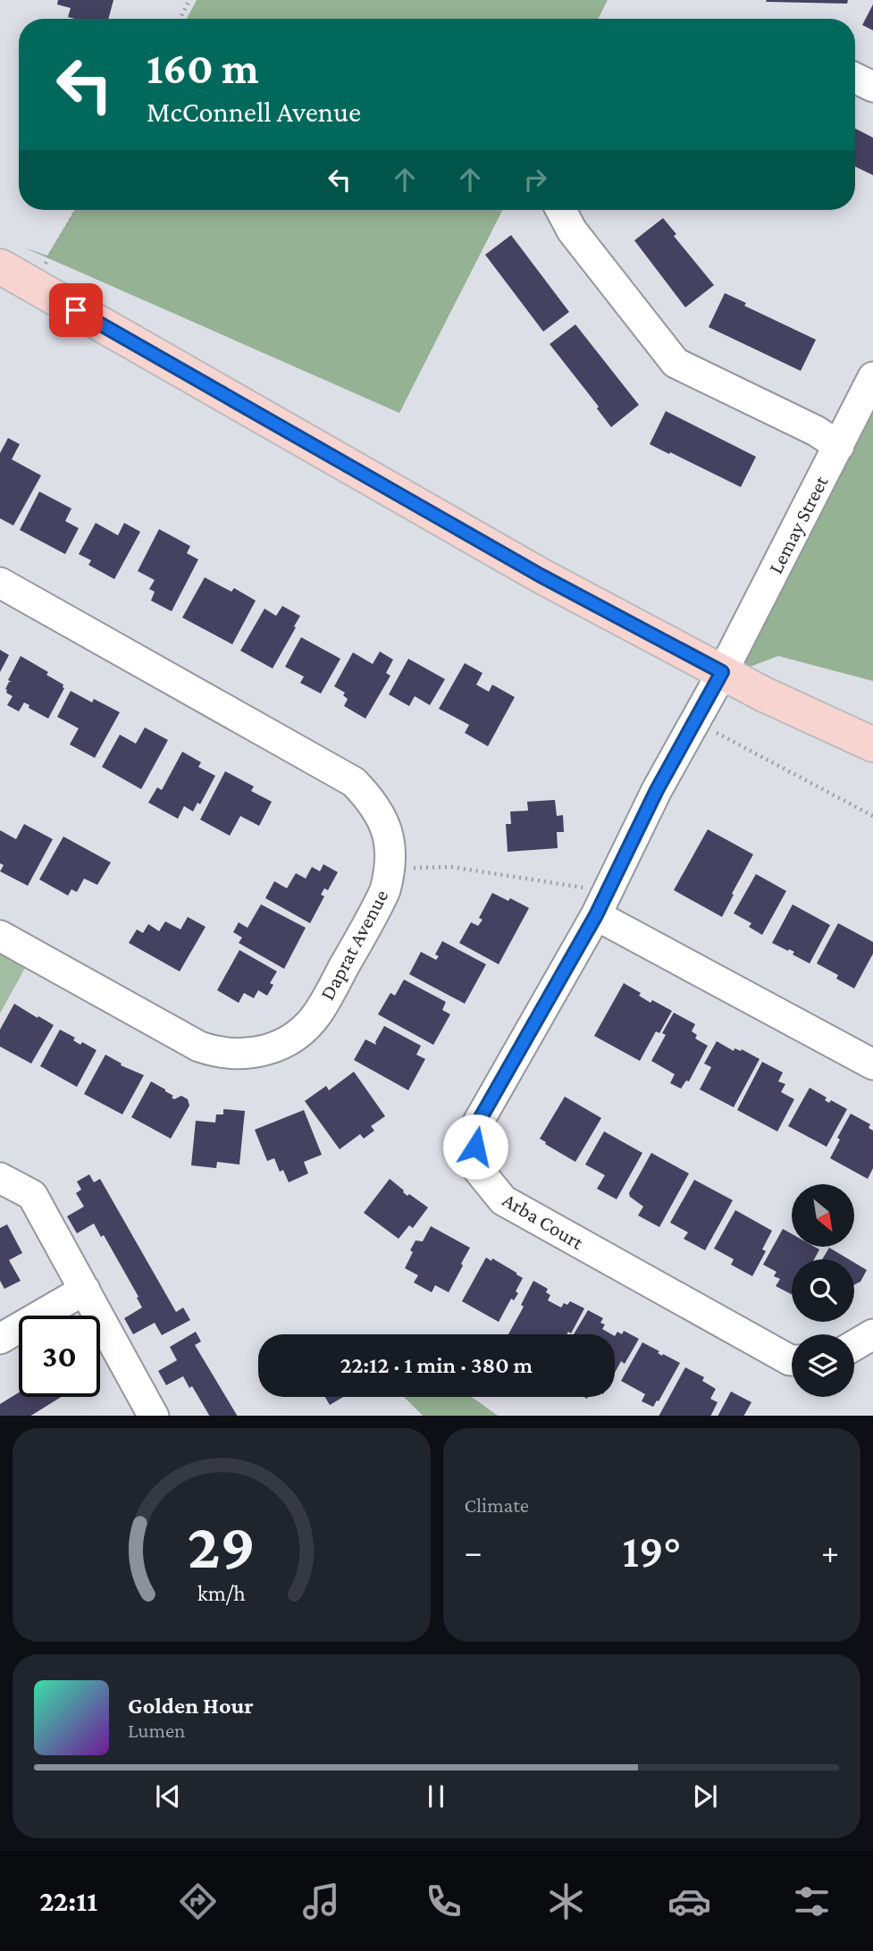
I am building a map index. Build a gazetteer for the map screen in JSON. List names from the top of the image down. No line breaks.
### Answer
{"streets":{"street":["Lemay Street","Daprat Avenue","Arba Court"]},"crossings":[["Lemay Street","Arba Court"]],"north":"bottom right","page":{"turn":["160 m","McConnell Avenue"],"limit":"30","trip":"22:12 · 1 min · 380 m","tile":"Climate","heat":["−","19°","+"],"song":["Golden Hour","Lumen"],"tabs":"22:11","gauge":["29","km/h"]}}
